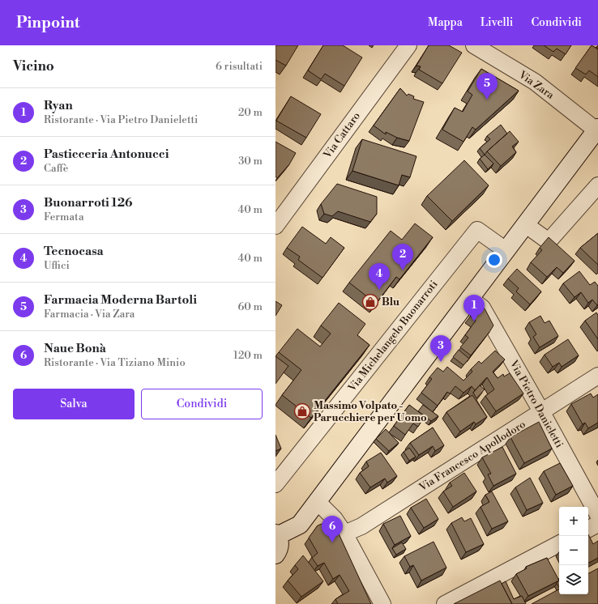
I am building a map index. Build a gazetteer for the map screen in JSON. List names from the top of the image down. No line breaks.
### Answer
{"streets":{"street":["Via Zara","Via Cattaro","Via Michelangelo Buonarroti","Via Pietro Danieletti","Via Francesco Apollodoro"]},"crossings":[["Via Pietro Danieletti","Via Francesco Apollodoro"]],"places":{"shop":["Blu","Massimo Volpato - Parucchiere per Uomo"]},"page":{"header":"Pinpoint","nav":["Mappa","Livelli","Condividi"],"heading":["Vicino","6 risultati"],"pins":["5","2","4","1","3","6"],"list":[{"mark":"1","name":"Ryan","note":"Ristorante · Via Pietro Danieletti","value":"20 m"},{"mark":"2","name":"Pasticceria Antonucci","note":"Caffè","value":"30 m"},{"mark":"3","name":"Buonarroti 126","note":"Fermata","value":"40 m"},{"mark":"4","name":"Tecnocasa","note":"Uffici","value":"40 m"},{"mark":"5","name":"Farmacia Moderna Bartoli","note":"Farmacia · Via Zara","value":"60 m"},{"mark":"6","name":"Naue Bonà","note":"Ristorante · Via Tiziano Minio","value":"120 m"}],"buttons":["Salva","Condividi"],"map_buttons":["+","−"]}}
